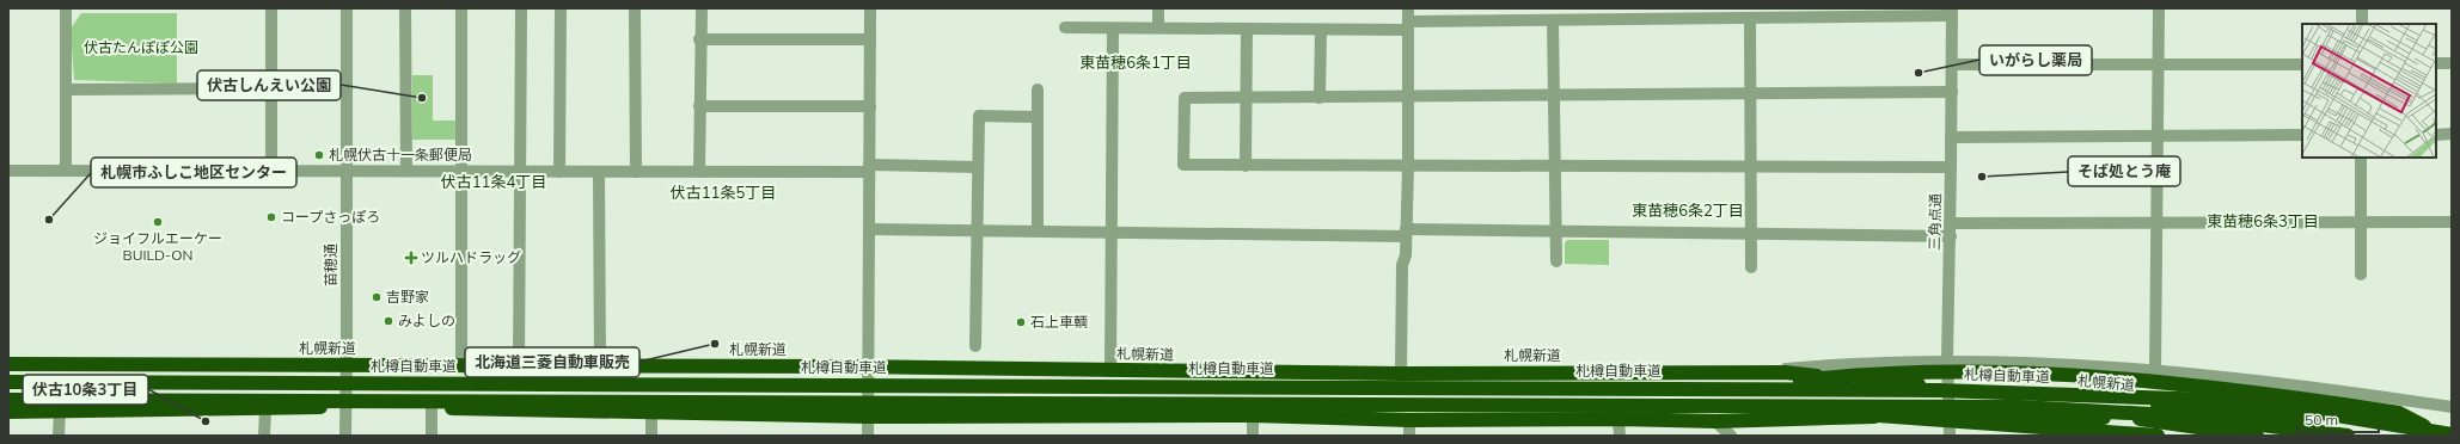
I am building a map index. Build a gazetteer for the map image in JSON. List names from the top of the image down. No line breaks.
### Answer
{"streets":{"highway":["札幌新道","札樽自動車道"],"street":["三角点通","苗穂通"]},"crossings":[["三角点通","札幌新道"],["苗穂通","札幌新道"]],"districts":["東苗穂6条1丁目","伏古11条4丁目","伏古11条5丁目","東苗穂6条2丁目","東苗穂6条3丁目"],"parks":["伏古たんぽぽ公園"],"places":{"other":["いがらし薬局","伏古しんえい公園","札幌伏古十一条郵便局","そば処とう庵","コープさっぽろ","札幌市ふしこ地区センター","ジョイフルエーケー BUILD-ON","吉野家","みよしの","石上車輌","北海道三菱自動車販売","伏古10条3丁目"],"health":["ツルハドラッグ"]},"scale_bar":"50 m"}
